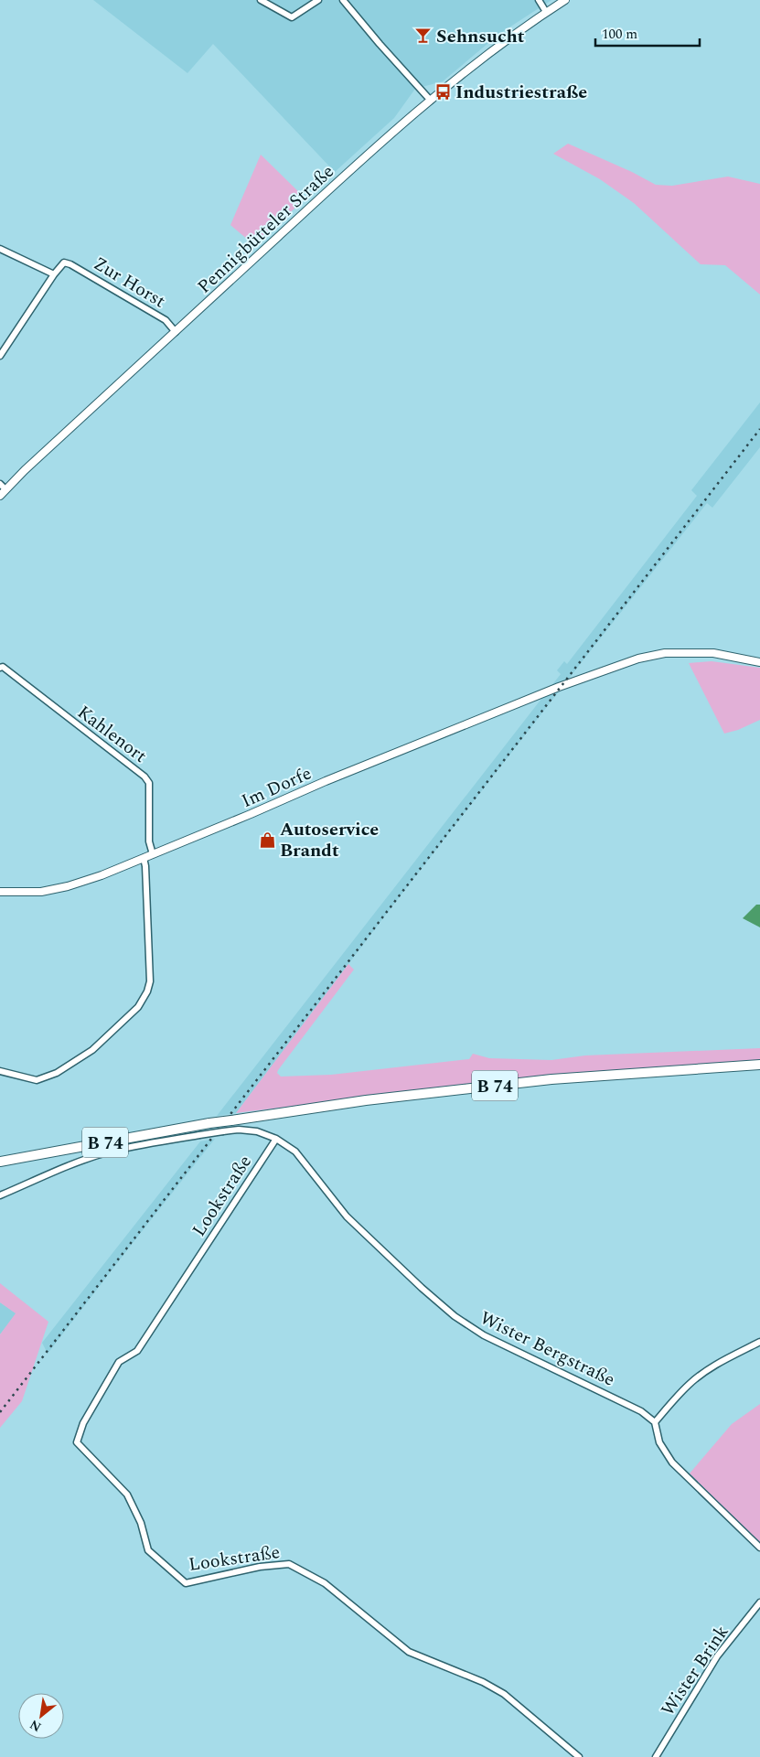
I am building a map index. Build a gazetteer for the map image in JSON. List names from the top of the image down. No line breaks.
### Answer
{"streets":{"main road":["B 74"],"street":["Pennigbütteler Straße","Zur Horst","Kahlenort","Im Dorfe","Lookstraße","Wister Bergstraße","Wister Brink"]},"crossings":[["Pennigbütteler Straße","Zur Horst"],["Kahlenort","Im Dorfe"],["Lookstraße","Wister Bergstraße"]],"places":{"bar":["Sehnsucht"],"bus stop":["Industriestraße"],"shop":["Autoservice Brandt"]},"scale_bar":"100 m","north":"bottom left"}
